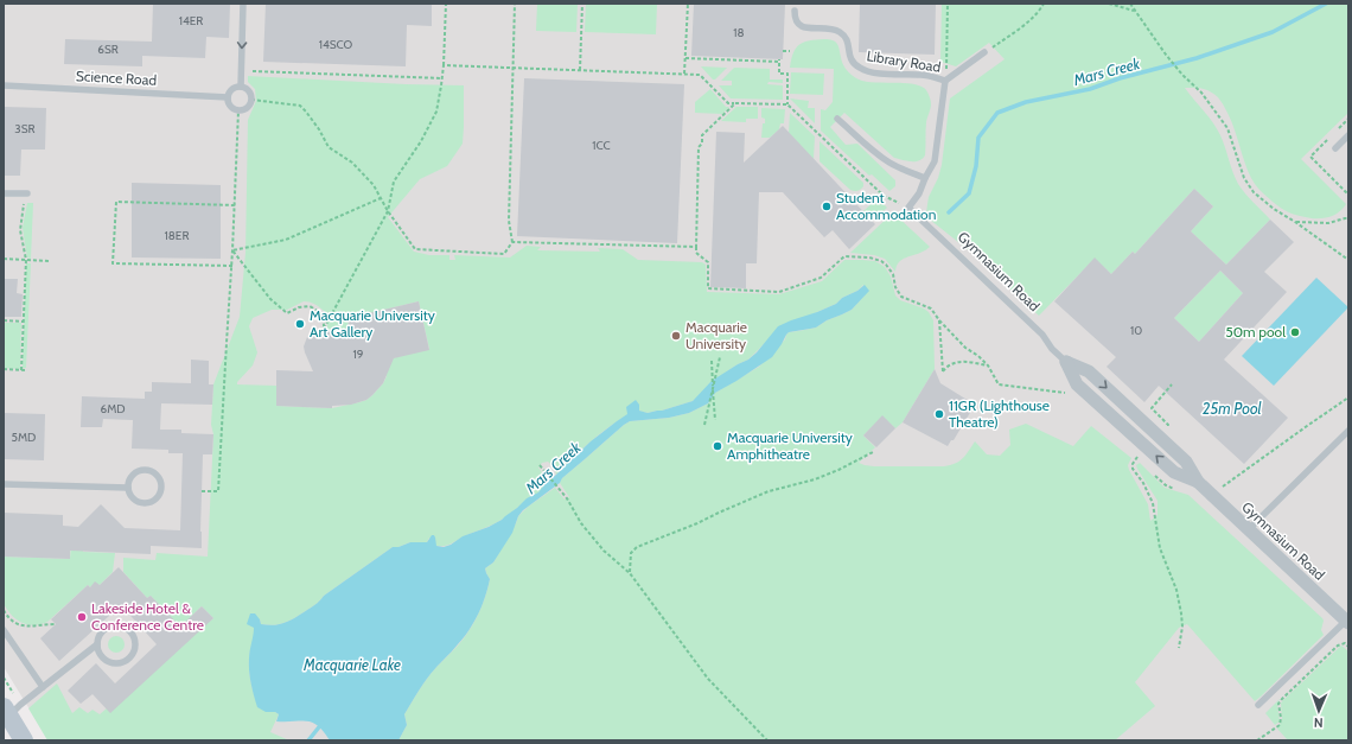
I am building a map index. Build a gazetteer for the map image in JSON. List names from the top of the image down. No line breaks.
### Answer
{"streets":{"street":["Gymnasium Road"],"lane":["Library Road","Science Road"]},"crossings":[["Library Road","Gymnasium Road"]],"water":["Mars Creek","25m Pool","Macquarie Lake"],"places":["Student Accommodation","Macquarie University Art Gallery","50m pool","Macquarie University","11GR (Lighthouse Theatre)","Macquarie University Amphitheatre","Lakeside Hotel & Conference Centre"],"house_numbers":["14ER","18","14SCO","6SR","3SR","1CC","18ER","10","19","6MD","5MD"],"north":"bottom"}
